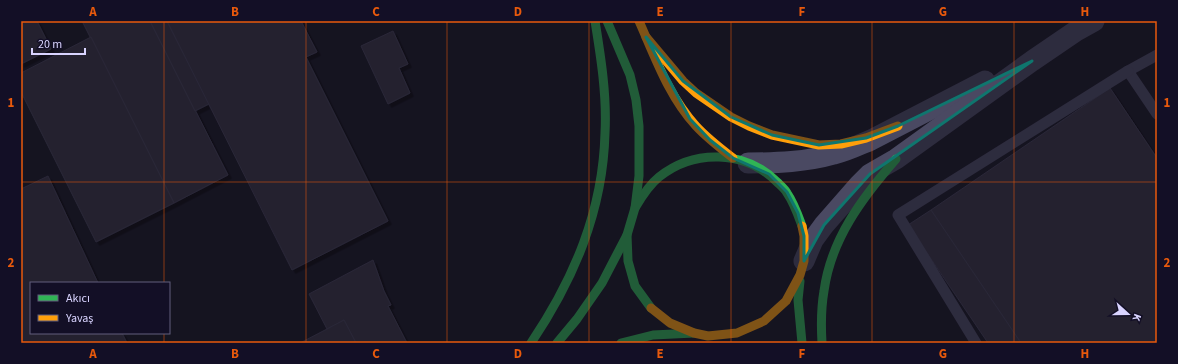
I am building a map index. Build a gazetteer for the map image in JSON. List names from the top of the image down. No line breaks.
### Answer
{"legend":["Akıcı","Yavaş"],"scale_bar":"20 m","north":"right","grid":{"columns":["A","B","C","D","E","F","G","H"],"rows":["1","2"]}}
